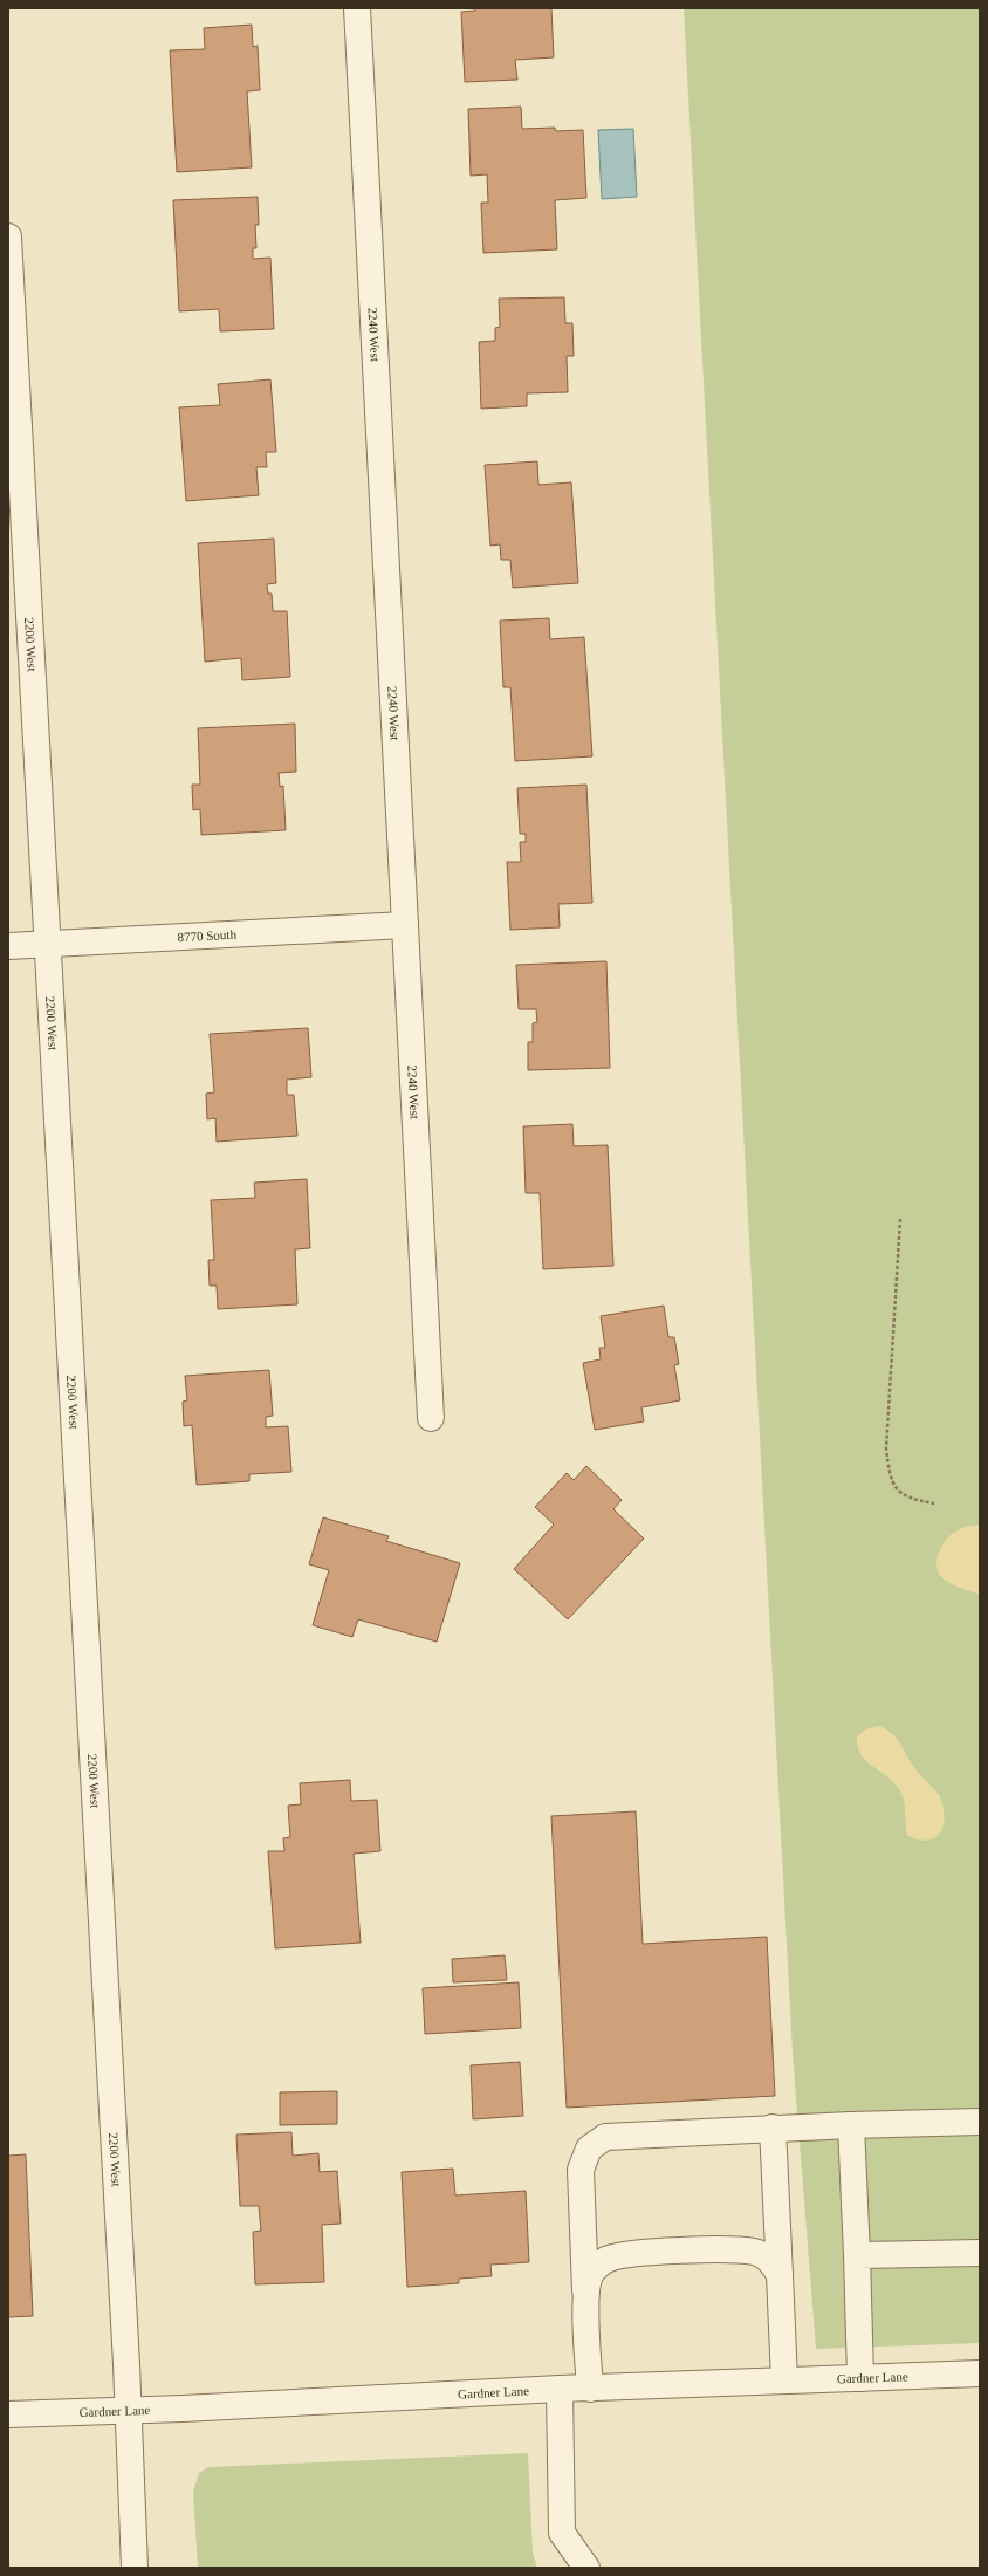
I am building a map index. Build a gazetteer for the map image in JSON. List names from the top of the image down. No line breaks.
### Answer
{"streets":{"street":["2240 West","2200 West","8770 South","Gardner Lane"]},"crossings":[["2240 West","8770 South"],["2200 West","8770 South"],["2200 West","Gardner Lane"]]}
